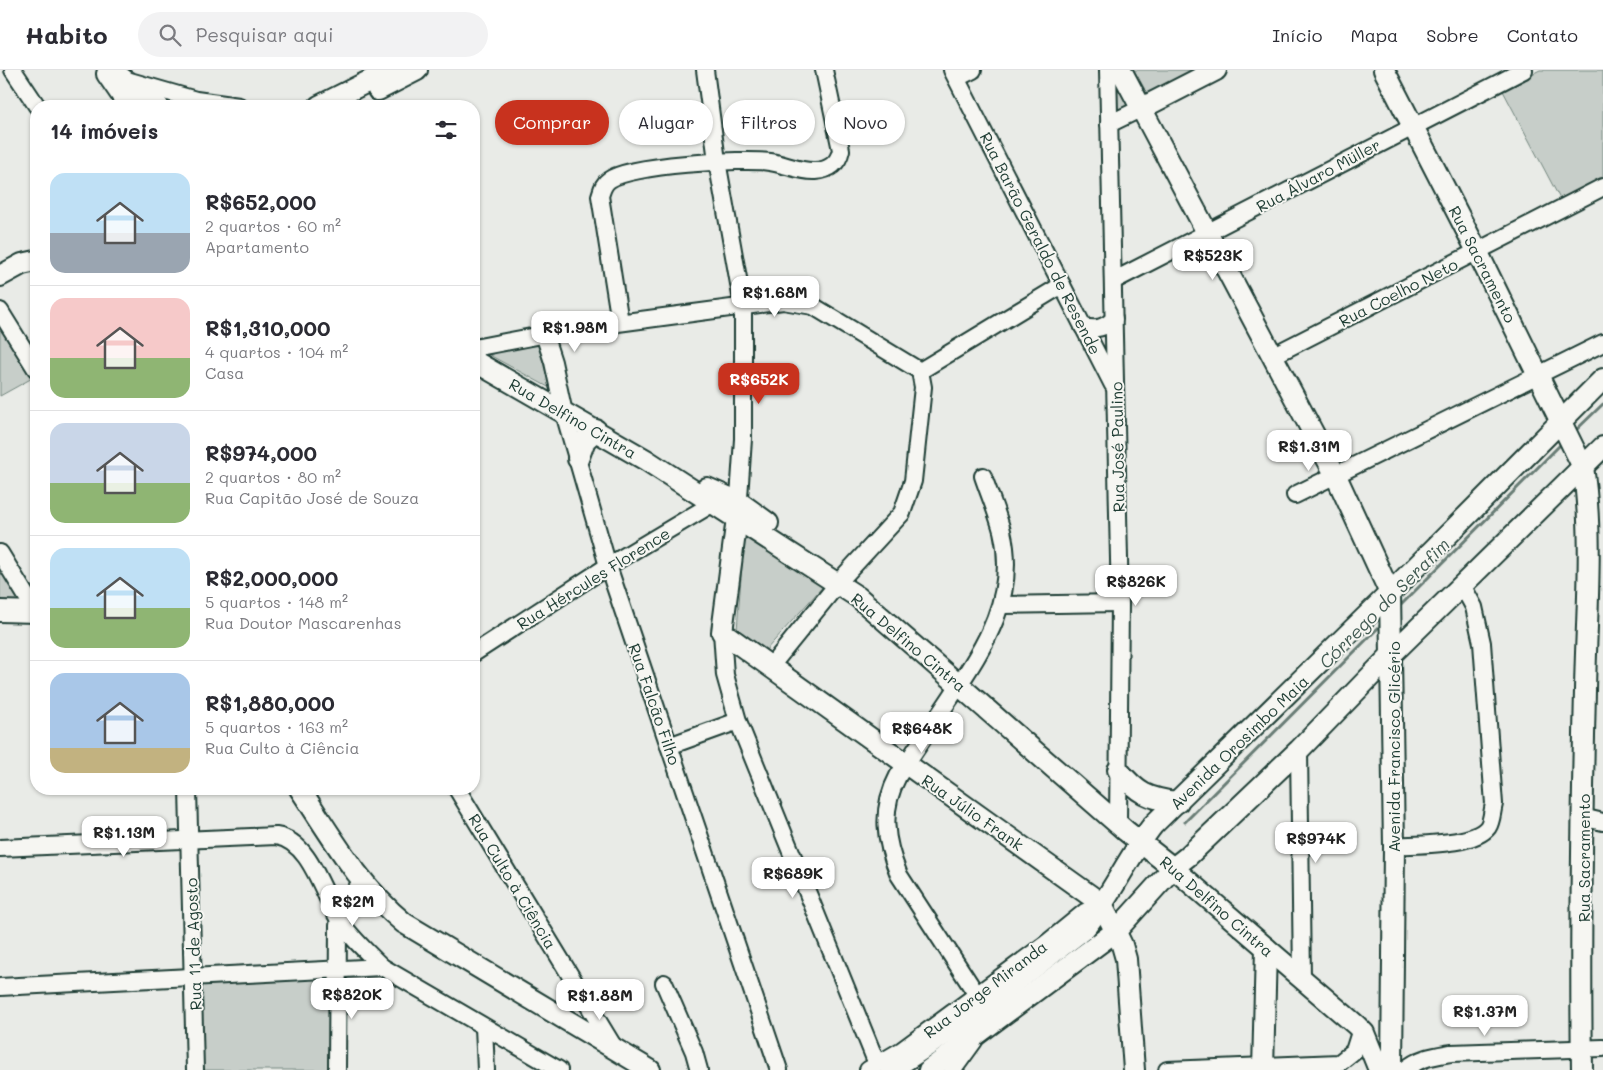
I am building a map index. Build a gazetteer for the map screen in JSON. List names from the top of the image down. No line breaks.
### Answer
{"streets":{"main road":["Rua Sacramento","Rua Delfino Cintra","Avenida Orosimbo Maia","Avenida Francisco Glicério","Rua Júlio Frank","Rua Jorge Miranda"],"street":["Rua Álvaro Müller","Rua Barão Geraldo de Resende","Rua Coelho Neto","Rua José Paulino","Rua Hércules Florence","Rua Falcão Filho","Rua Culto à Ciência","Rua 11 de Agosto"]},"crossings":[["Rua Álvaro Müller","Rua Sacramento"],["Rua Álvaro Müller","Rua José Paulino"],["Rua Álvaro Müller","Avenida Francisco Glicério"],["Rua Barão Geraldo de Resende","Rua José Paulino"],["Rua Sacramento","Rua Coelho Neto"],["Rua Sacramento","Avenida Orosimbo Maia"],["Rua Coelho Neto","Avenida Francisco Glicério"],["Rua Delfino Cintra","Rua José Paulino"],["Rua Delfino Cintra","Rua Hércules Florence"],["Rua Delfino Cintra","Rua Falcão Filho"],["Rua Delfino Cintra","Avenida Orosimbo Maia"],["Rua Hércules Florence","Rua Falcão Filho"],["Avenida Orosimbo Maia","Avenida Francisco Glicério"],["Avenida Orosimbo Maia","Rua Júlio Frank"],["Avenida Orosimbo Maia","Rua Jorge Miranda"],["Rua Júlio Frank","Rua Jorge Miranda"]],"water":["Córrego do Serafim"],"page":{"header":"Habito","search":"Pesquisar aqui","nav":["Início","Mapa","Sobre","Contato"],"chip":["Comprar","Alugar","Filtros","Novo"],"heading":"14 imóveis","list":[{"name":"R$652,000","note":"2 quartos · 60 m² · Apartamento"},{"name":"R$1,310,000","note":"4 quartos · 104 m² · Casa"},{"name":"R$974,000","note":"2 quartos · 80 m² · Rua Capitão José de Souza"},{"name":"R$2,000,000","note":"5 quartos · 148 m² · Rua Doutor Mascarenhas"},{"name":"R$1,880,000","note":"5 quartos · 163 m² · Rua Culto à Ciência"}],"price":["R$523K","R$1.68M","R$1.98M","R$652K","R$1.31M","R$826K","R$648K","R$1.13M","R$974K","R$689K","R$2M","R$820K","R$1.88M","R$1.37M"]}}
